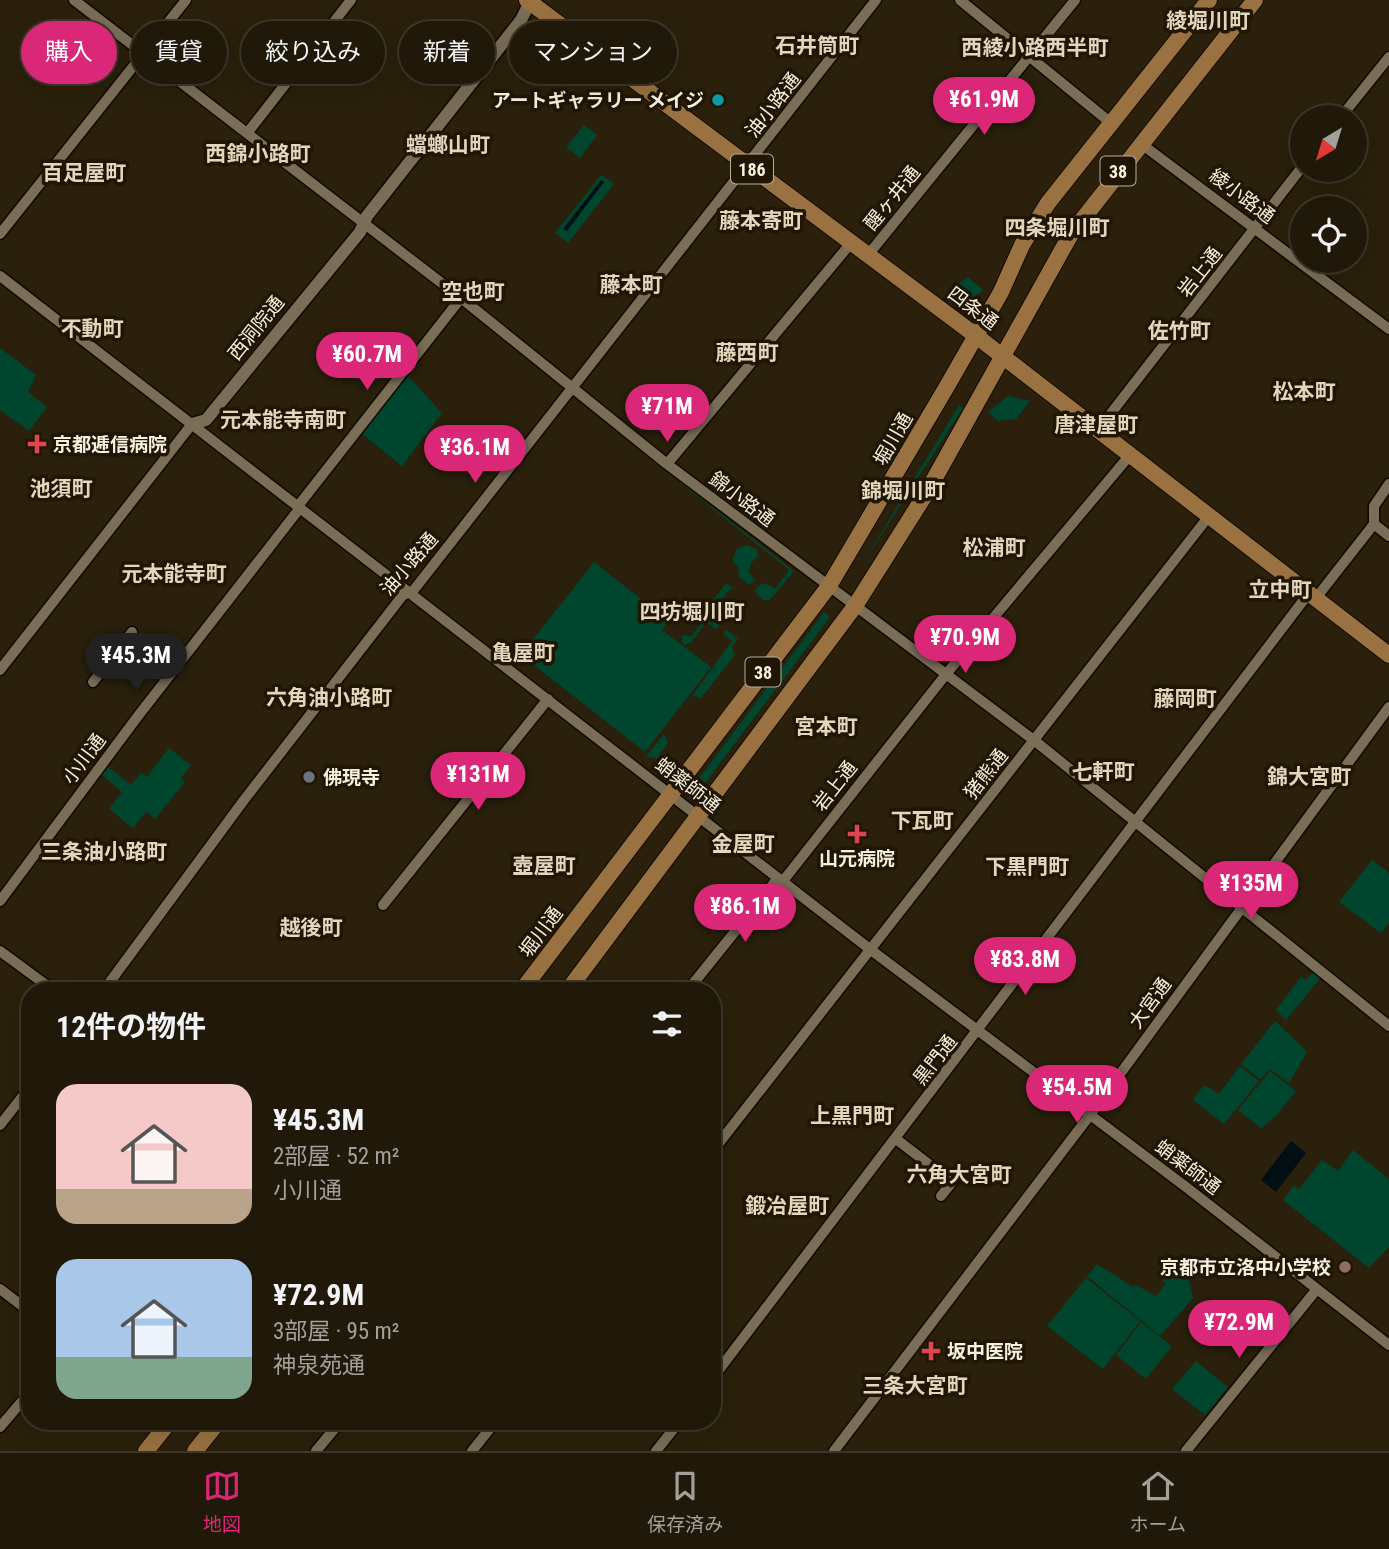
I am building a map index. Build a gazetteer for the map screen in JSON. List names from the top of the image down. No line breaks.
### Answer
{"streets":{"main road":["186","38","四条通","堀川通"],"street":["油小路通","綾小路通","醒ヶ井通","岩上通","西洞院通","錦小路通","小川通","猪熊通","蛸薬師通","大宮通","黒門通"]},"crossings":[["油小路通","四条通"],["油小路通","錦小路通"],["油小路通","蛸薬師通"],["38","綾小路通"],["38","四条通"],["38","錦小路通"],["38","蛸薬師通"],["綾小路通","岩上通"],["醒ヶ井通","四条通"],["醒ヶ井通","錦小路通"],["岩上通","四条通"],["岩上通","錦小路通"],["岩上通","蛸薬師通"],["四条通","西洞院通"],["四条通","堀川通"],["四条通","猪熊通"],["四条通","黒門通"],["西洞院通","錦小路通"],["西洞院通","蛸薬師通"],["堀川通","錦小路通"],["堀川通","蛸薬師通"],["錦小路通","小川通"],["錦小路通","猪熊通"],["錦小路通","大宮通"],["錦小路通","黒門通"],["小川通","蛸薬師通"],["猪熊通","蛸薬師通"],["蛸薬師通","大宮通"],["蛸薬師通","黒門通"]],"districts":["綾堀川町","石井筒町","西綾小路西半町","蟷螂山町","西錦小路町","百足屋町","藤本寄町","四条堀川町","藤本町","空也町","不動町","佐竹町","藤西町","松本町","元本能寺南町","唐津屋町","池須町","錦堀川町","松浦町","元本能寺町","立中町","四坊堀川町","亀屋町","六角油小路町","藤岡町","宮本町","七軒町","錦大宮町","下瓦町","金屋町","三条油小路町","壺屋町","下黒門町","越後町","上黒門町","六角大宮町","鍛冶屋町","三条大宮町"],"places":{"other":["アートギャラリー メイジ","佛現寺","京都市立洛中小学校"],"health":["京都逓信病院","山元病院","坂中医院"]},"north":"bottom left","page":{"chip":["購入","賃貸","絞り込み","新着","マンション"],"price":["¥61.9M","¥60.7M","¥71M","¥36.1M","¥70.9M","¥45.3M","¥131M","¥135M","¥86.1M","¥83.8M","¥54.5M","¥72.9M"],"heading":"12件の物件","list":[{"name":"¥45.3M","note":"2部屋 · 52 m² · 小川通"},{"name":"¥72.9M","note":"3部屋 · 95 m² · 神泉苑通"}],"tabs":["地図","保存済み","ホーム"]}}
